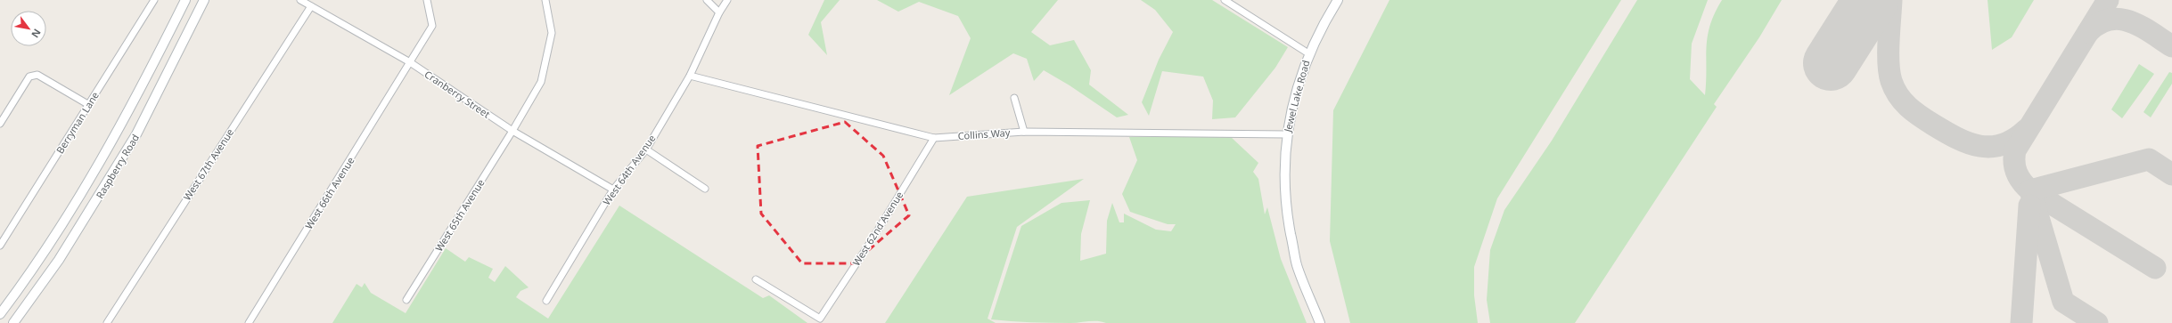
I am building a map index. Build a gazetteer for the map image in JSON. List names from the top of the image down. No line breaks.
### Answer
{"streets":{"main road":["Jewel Lake Road","Raspberry Road"],"street":["Cranberry Street","Berryman Lane","Collins Way","West 67th Avenue","West 64th Avenue","West 66th Avenue","West 65th Avenue","West 62nd Avenue"]},"crossings":[["Cranberry Street","West 67th Avenue"],["Cranberry Street","West 64th Avenue"],["Cranberry Street","West 66th Avenue"],["Cranberry Street","West 65th Avenue"],["Jewel Lake Road","Collins Way"],["Collins Way","West 64th Avenue"],["Collins Way","West 62nd Avenue"]],"north":"bottom right"}
